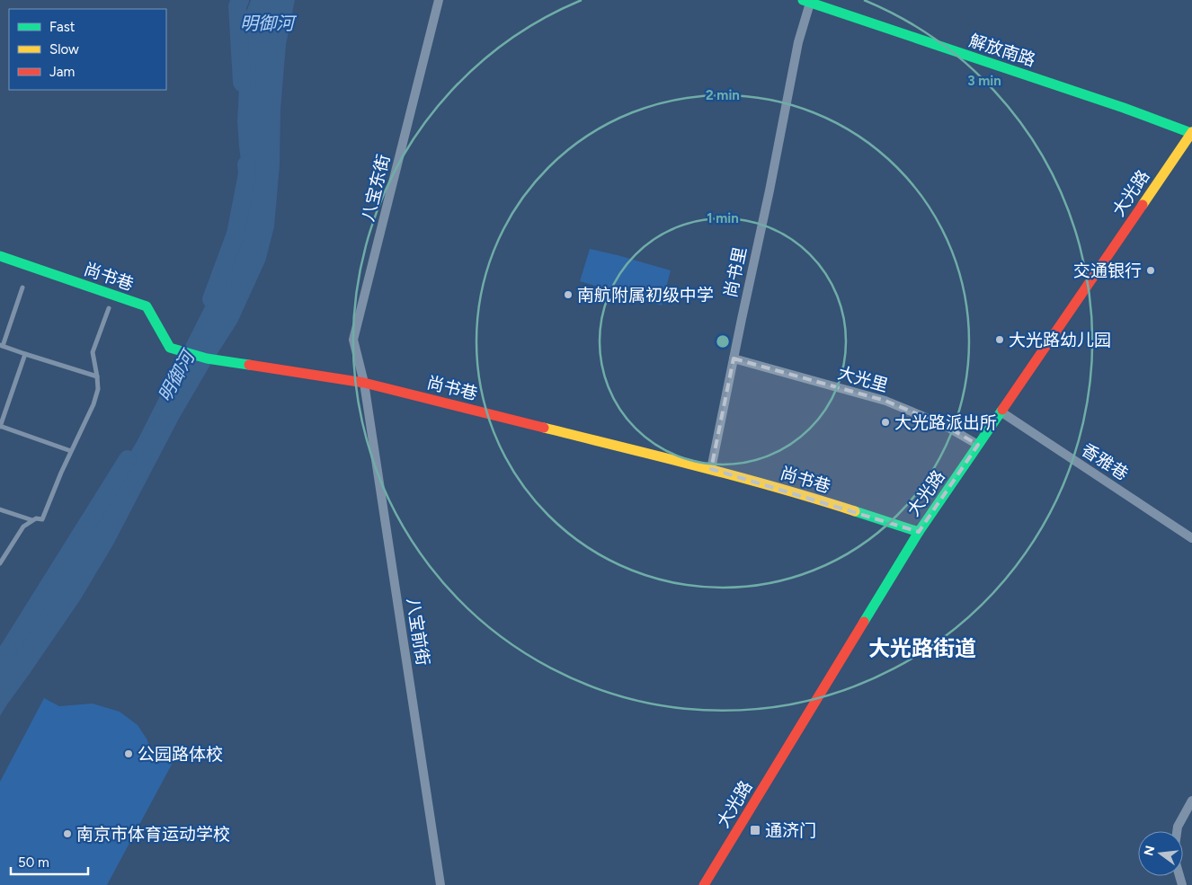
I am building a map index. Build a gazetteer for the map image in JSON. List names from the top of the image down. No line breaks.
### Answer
{"streets":{"street":["解放南路","八宝东街","大光路","尚书里","尚书巷","大光里","香雅巷","八宝前街"]},"crossings":[["解放南路","大光路"],["解放南路","尚书里"],["八宝东街","尚书巷"],["八宝东街","八宝前街"],["大光路","尚书巷"],["大光路","大光里"],["大光路","香雅巷"],["尚书里","尚书巷"],["尚书里","大光里"],["尚书巷","八宝前街"]],"districts":["大光路街道"],"water":["明御河"],"places":{"other":["交通银行","南航附属初级中学","大光路幼儿园","大光路派出所","公园路体校","南京市体育运动学校"],"transit":["通济门"]},"legend":["Fast","Slow","Jam"],"scale_bar":"50 m","north":"left","rings":["3 min","2 min","1 min"]}
